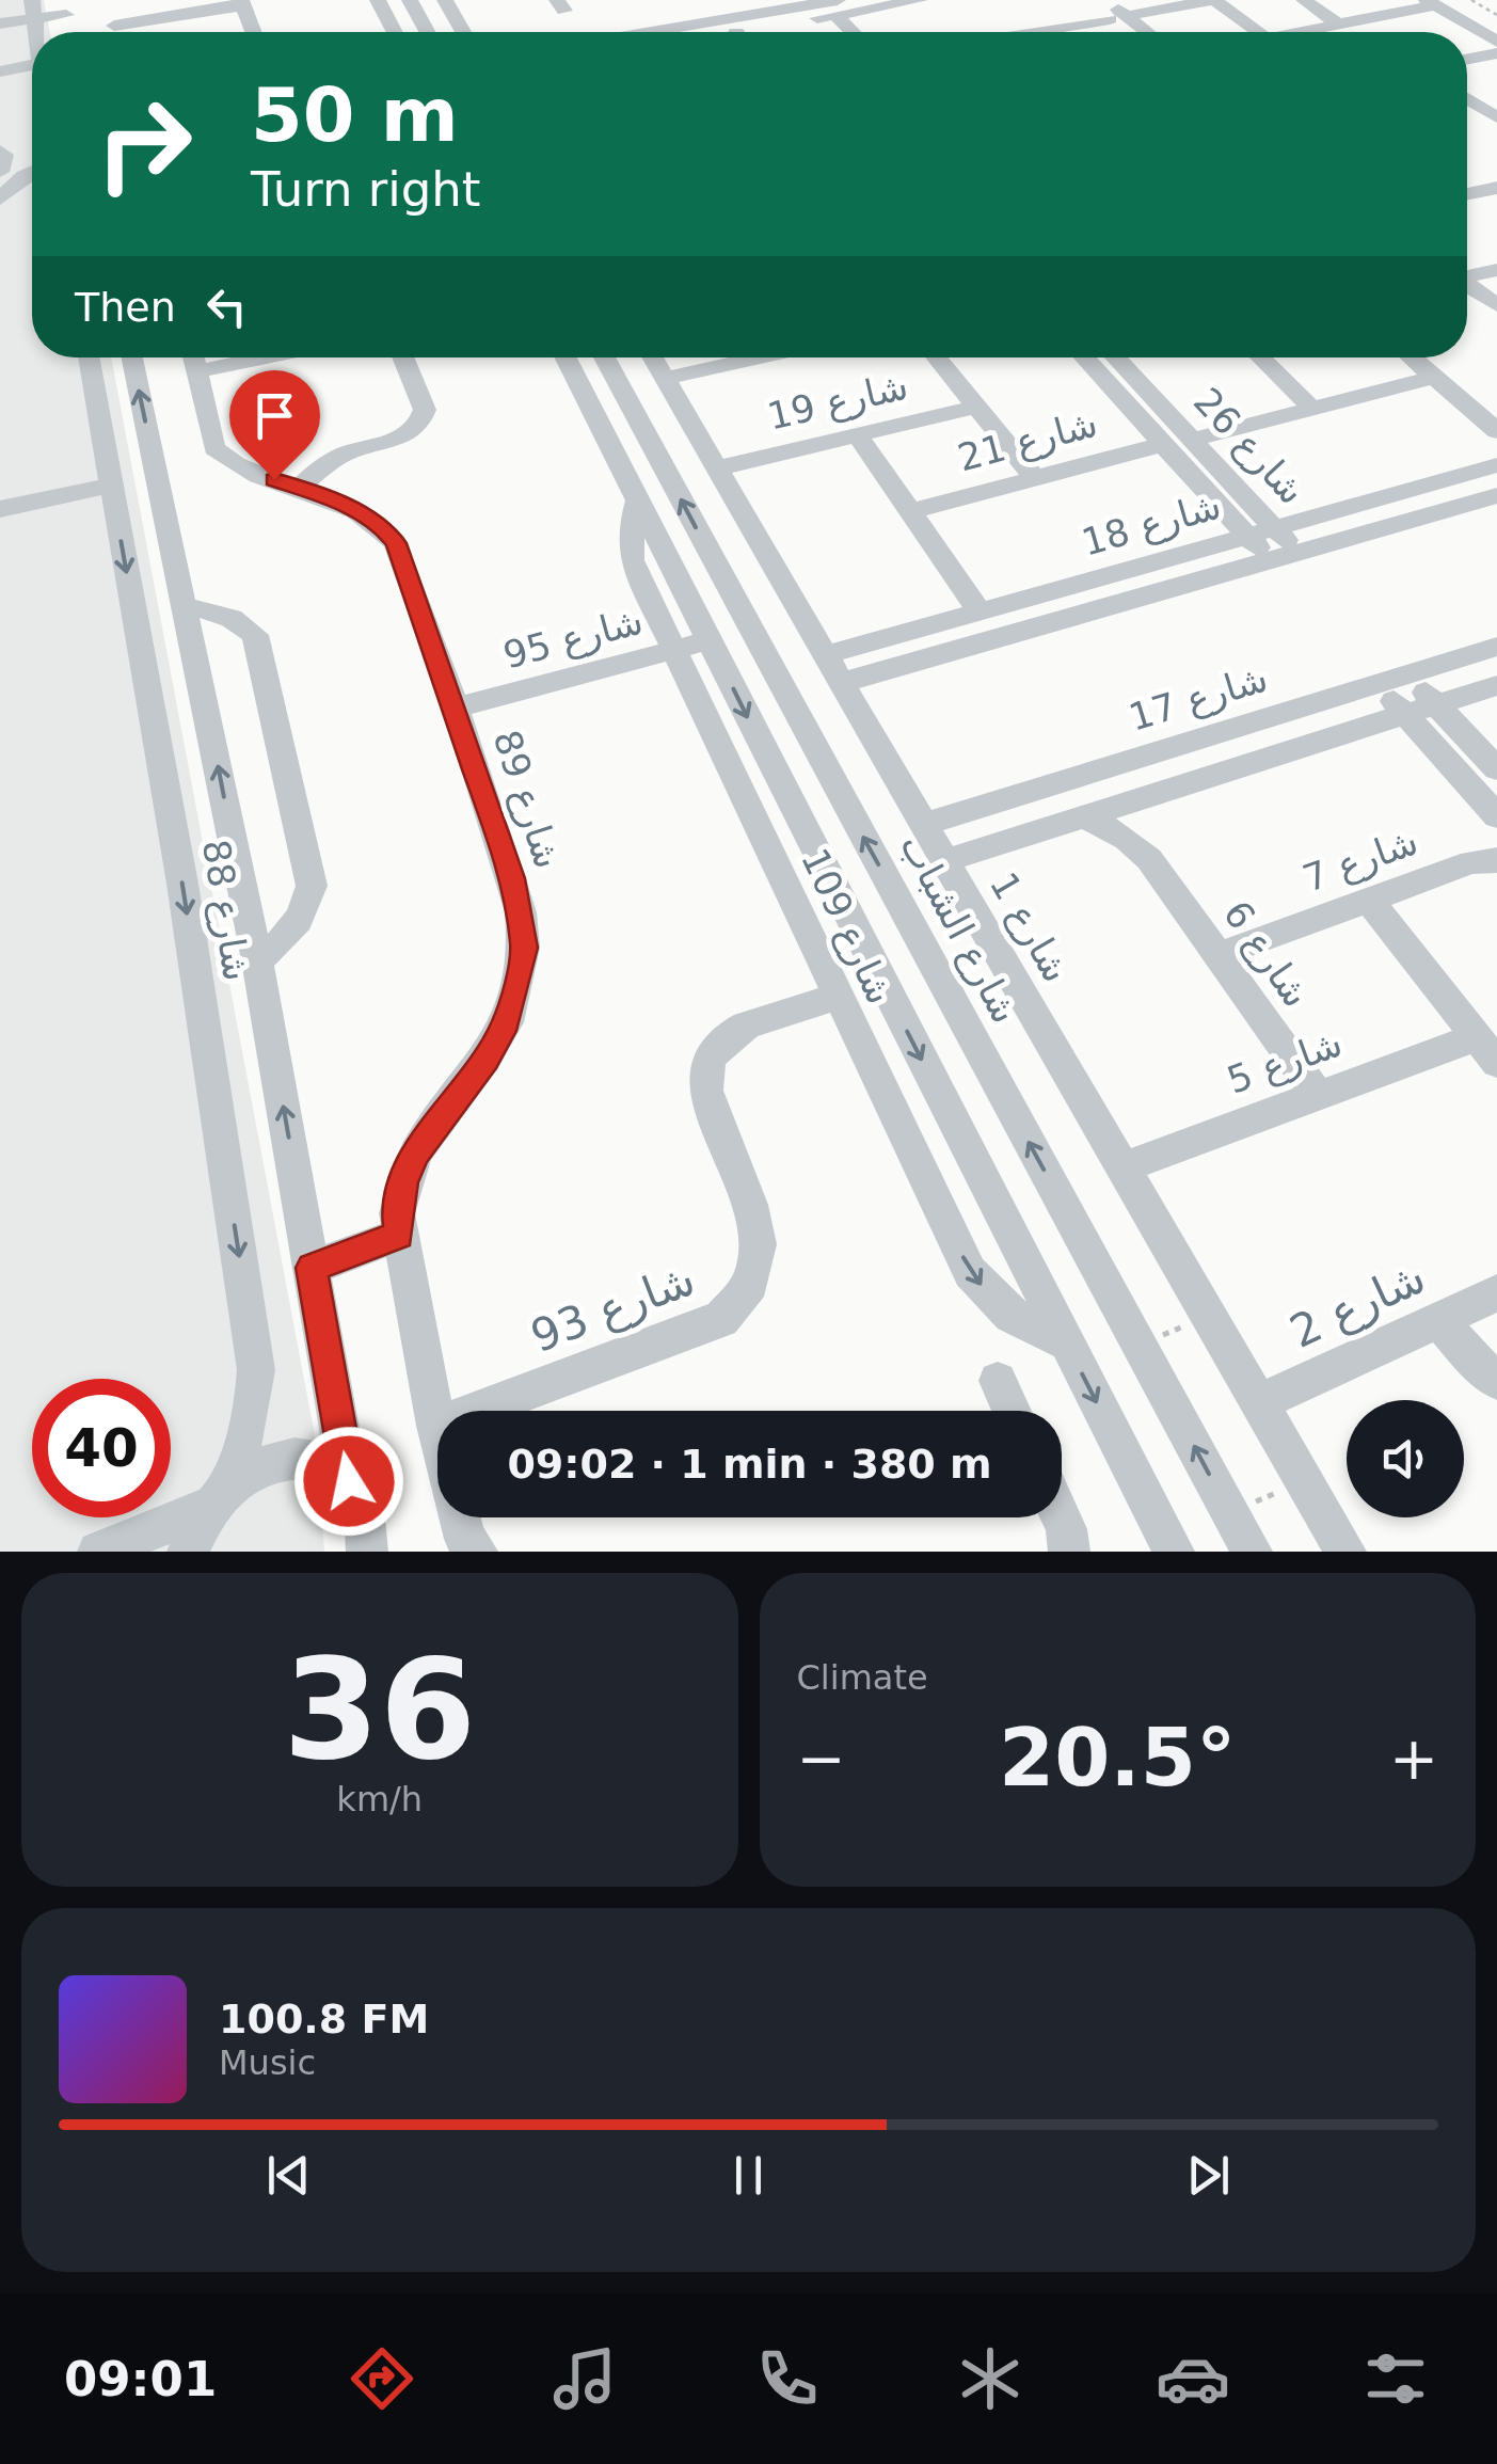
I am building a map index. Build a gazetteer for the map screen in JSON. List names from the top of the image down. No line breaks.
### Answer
{"streets":{"street":["شارع 19","شارع 21","شارع 26","شارع 18","شارع 95","شارع 17","شارع 89","شارع 7","شارع 88","شارع 109","شارع 1","شارع الشباب","شارع 6","شارع 5","شارع 2","شارع 93"]},"crossings":[["شارع 19","شارع 1"],["شارع 21","شارع 26"],["شارع 26","شارع 18"],["شارع 18","شارع 1"],["شارع 95","شارع 89"],["شارع 95","شارع 109"],["شارع 17","شارع 1"],["شارع 17","شارع 6"],["شارع 89","شارع 93"],["شارع 7","شارع 6"],["شارع 109","شارع 93"],["شارع 1","شارع 5"],["شارع 1","شارع 2"],["شارع 6","شارع 5"]],"page":{"turn":["50 m","Turn right"],"then":"Then","limit":"40","trip":"09:02 · 1 min · 380 m","tile":[["36","km/h"],"Climate"],"heat":["−","20.5°","+"],"song":["100.8 FM","Music"],"tabs":"09:01"}}
